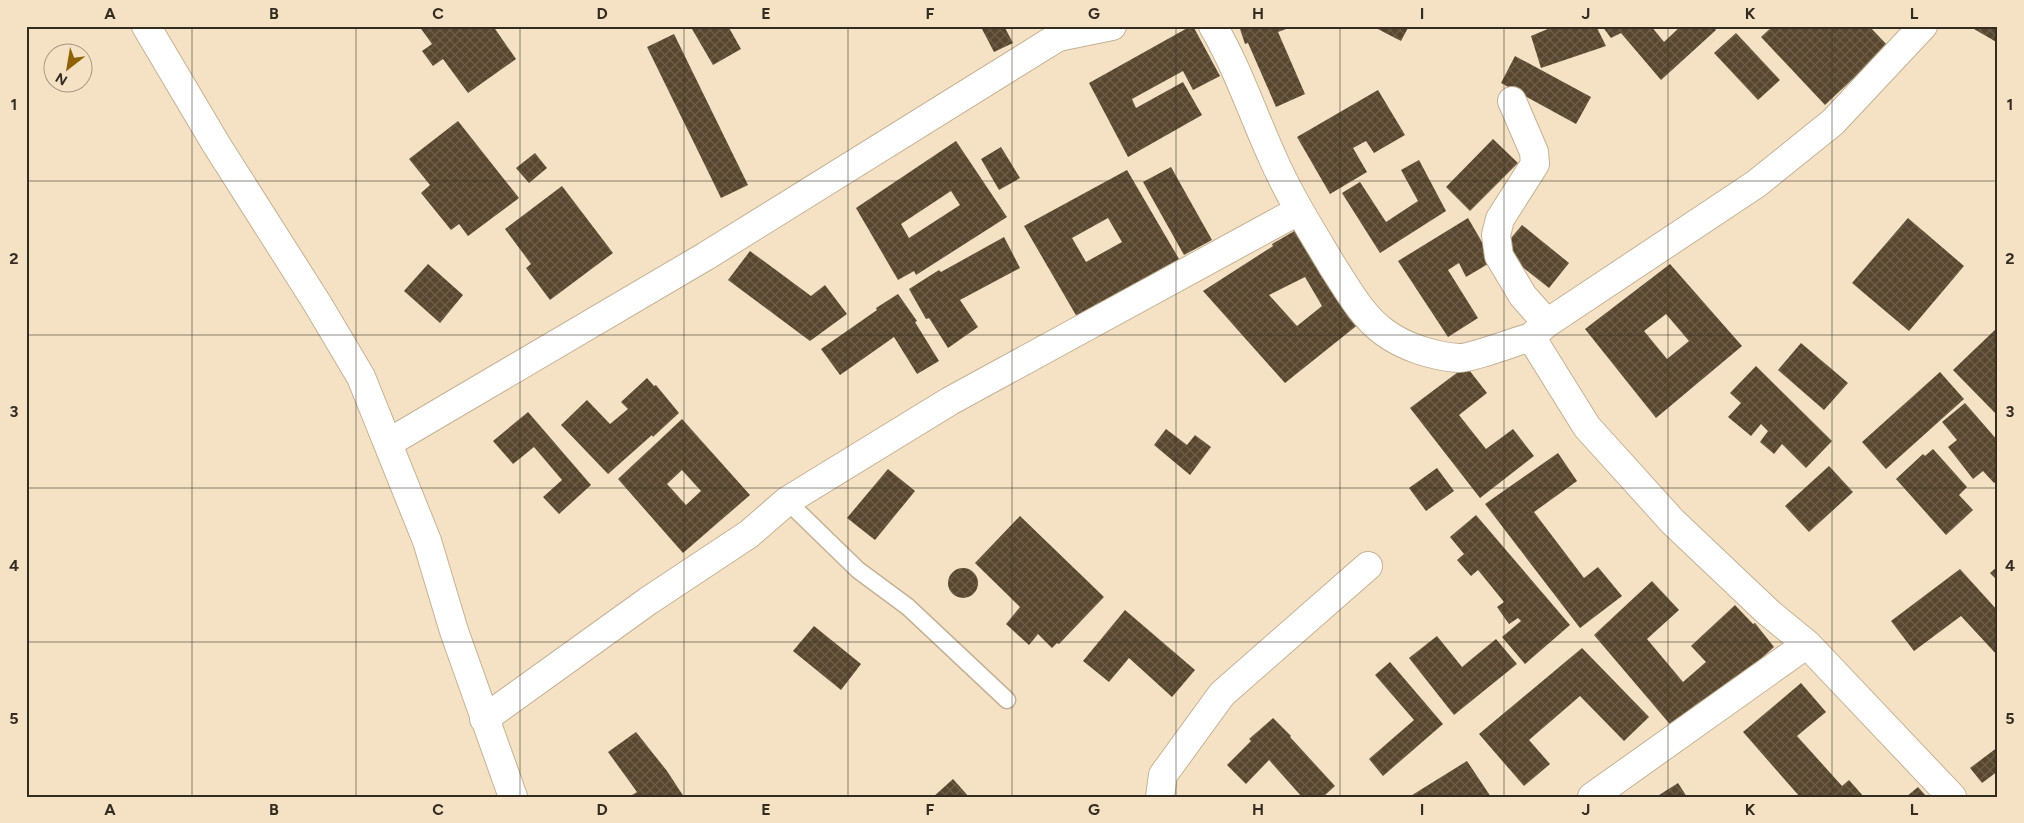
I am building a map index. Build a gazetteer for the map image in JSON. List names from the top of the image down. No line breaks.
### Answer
{"north":"bottom left","grid":{"columns":["A","B","C","D","E","F","G","H","I","J","K","L"],"rows":["1","2","3","4","5"]}}
